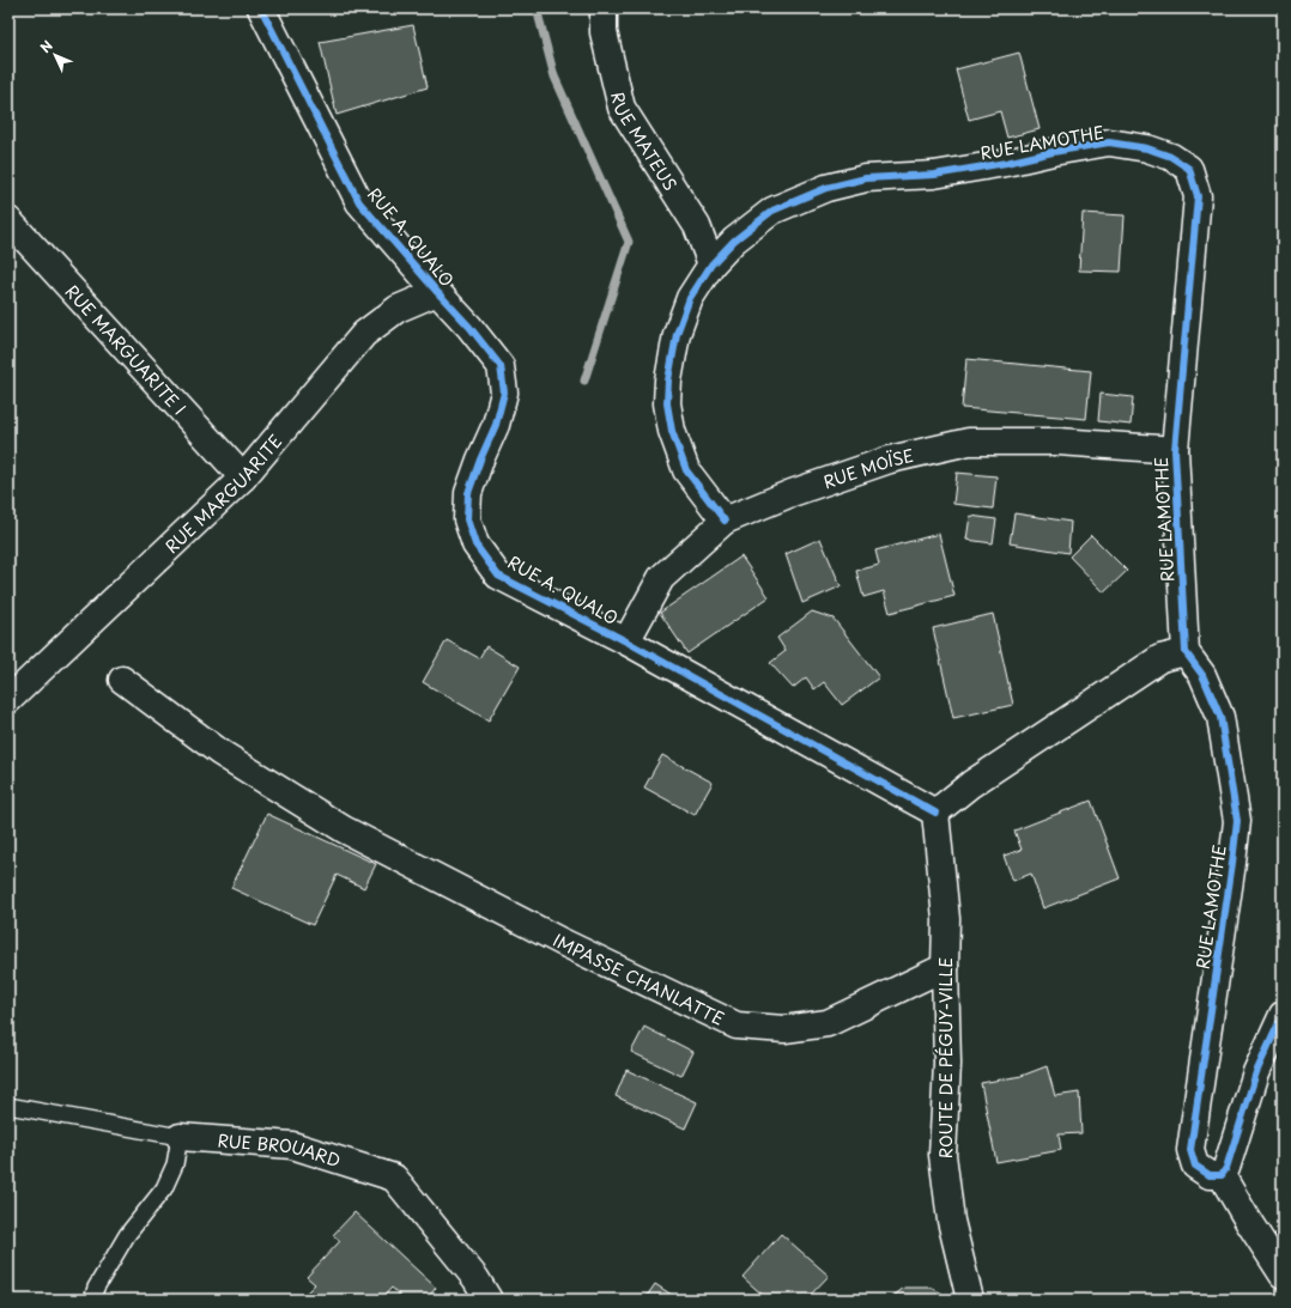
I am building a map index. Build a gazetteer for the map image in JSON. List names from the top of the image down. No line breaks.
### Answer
{"streets":{"street":["RUE MATEUS","RUE LAMOTHE","RUE A. QUALO","RUE MARGUARITE I","RUE MOÏSE","RUE MARGUARITE","IMPASSE CHANLATTE","ROUTE DE PÉGUY-VILLE","RUE BROUARD"]},"crossings":[["RUE MATEUS","RUE LAMOTHE"],["RUE LAMOTHE","RUE MOÏSE"],["RUE A. QUALO","RUE MOÏSE"],["RUE A. QUALO","RUE MARGUARITE"],["RUE A. QUALO","ROUTE DE PÉGUY-VILLE"],["RUE MARGUARITE I","RUE MARGUARITE"],["IMPASSE CHANLATTE","ROUTE DE PÉGUY-VILLE"]],"north":"top left"}
